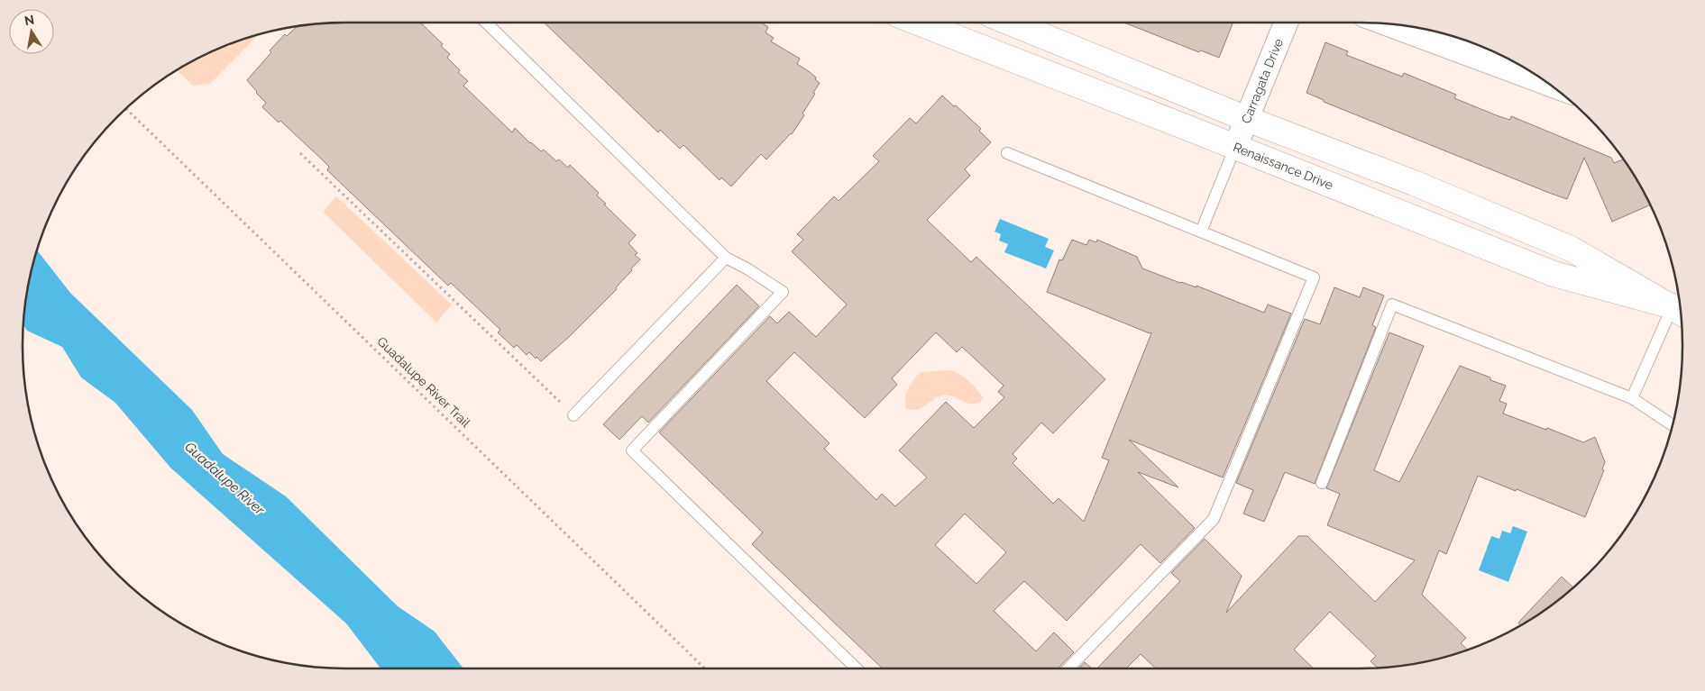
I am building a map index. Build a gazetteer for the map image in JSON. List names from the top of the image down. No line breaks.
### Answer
{"streets":{"street":["Carragata Drive","Renaissance Drive"],"path":["Guadalupe River Trail"]},"crossings":[["Carragata Drive","Renaissance Drive"]],"water":["Guadalupe River"],"north":"top"}
